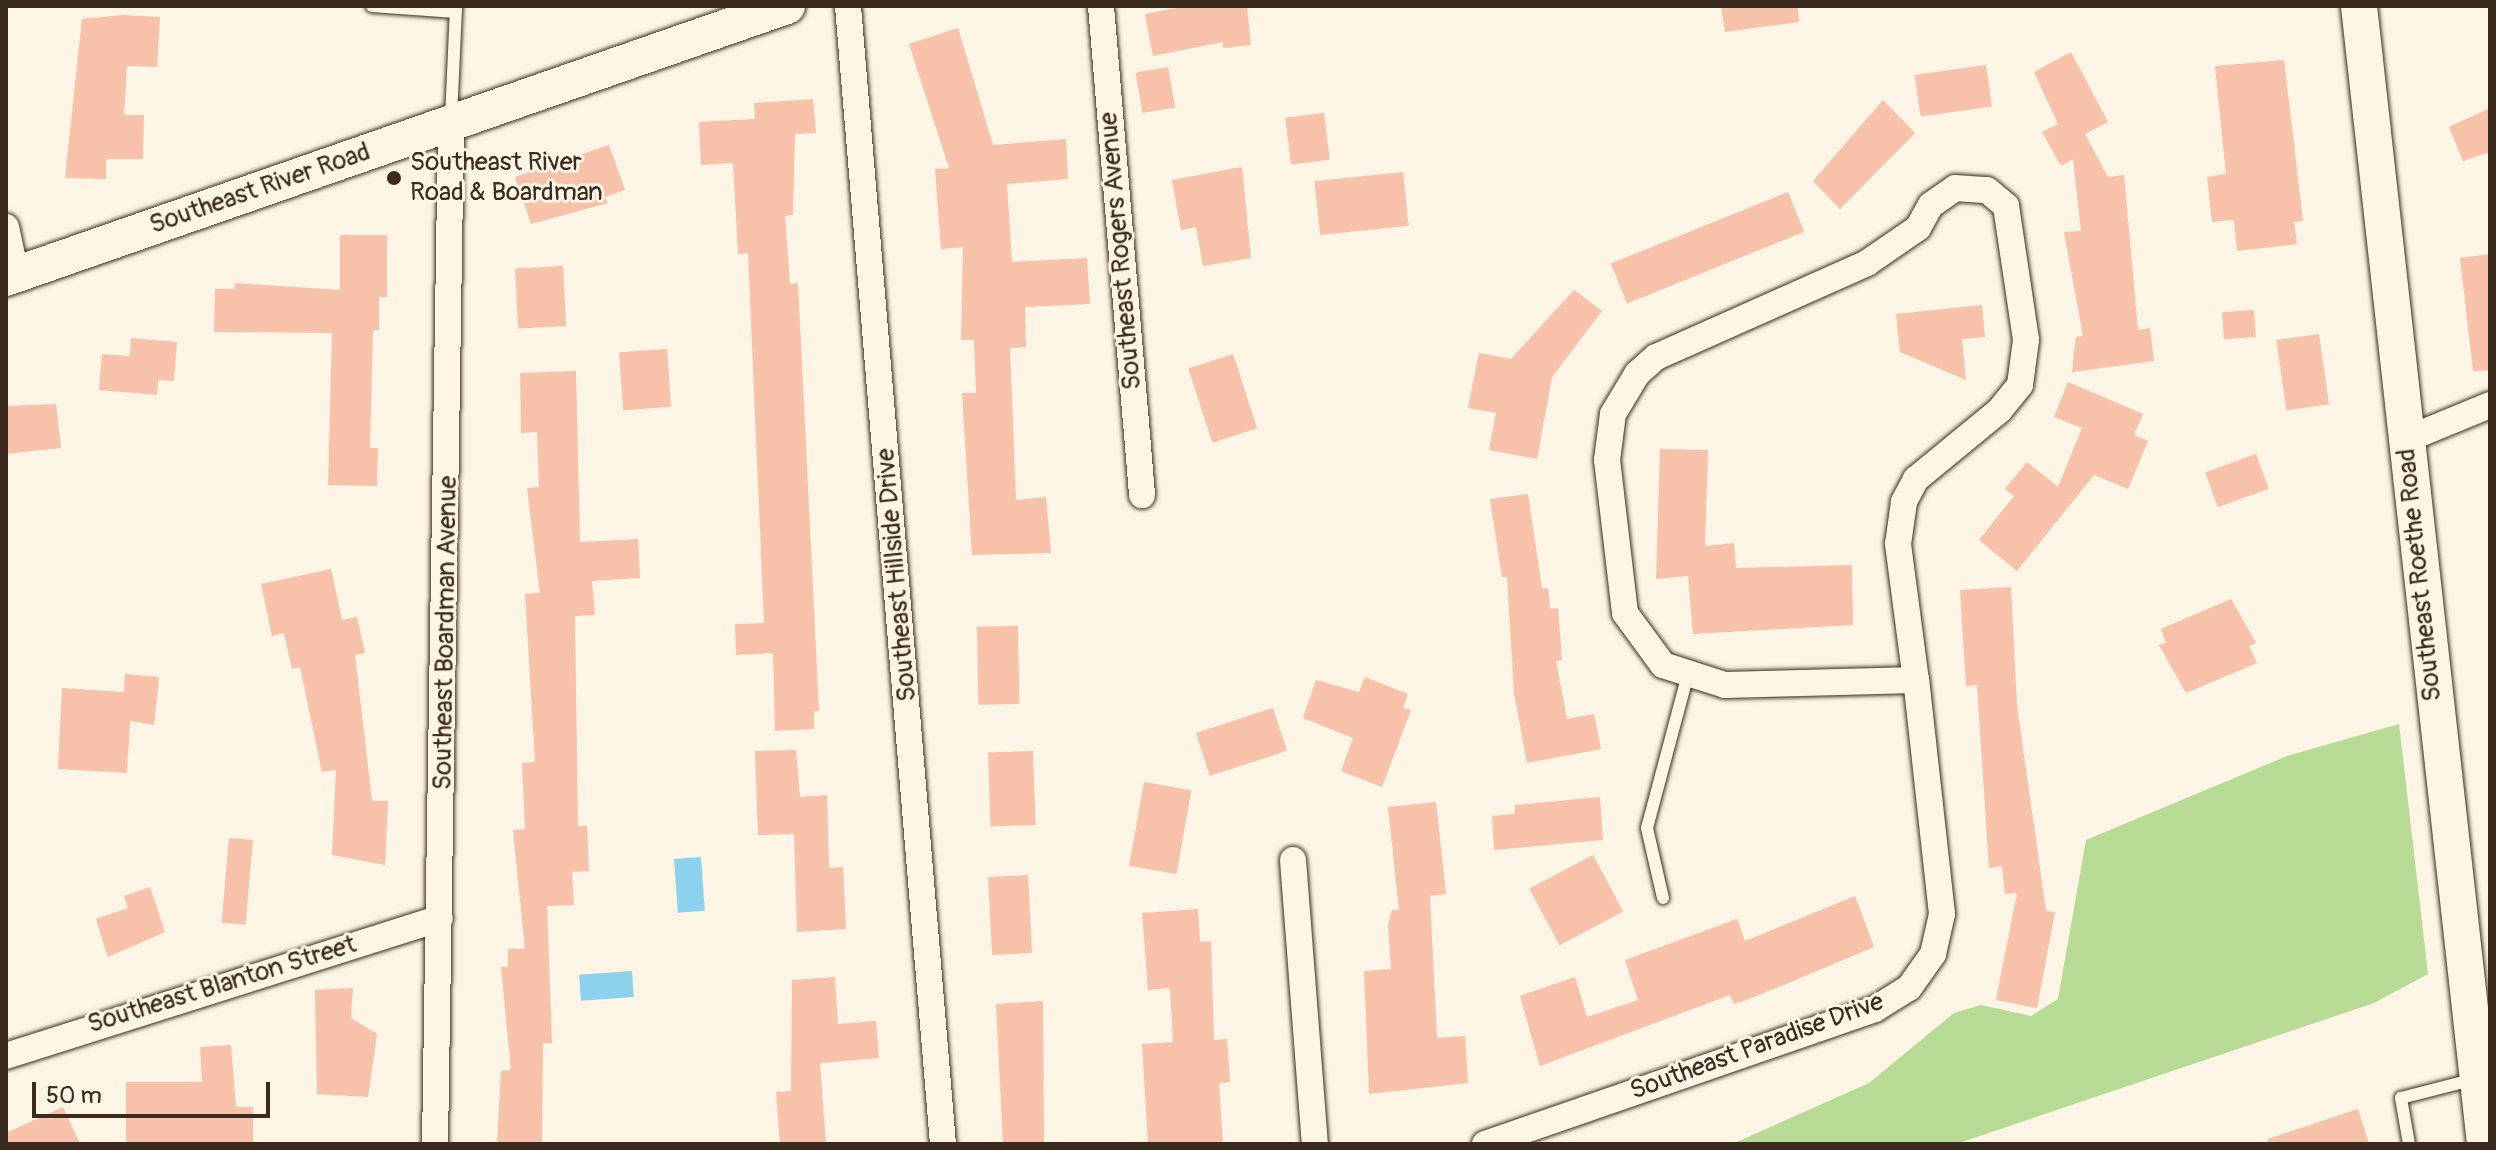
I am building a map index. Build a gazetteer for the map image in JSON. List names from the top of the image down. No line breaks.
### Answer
{"streets":{"street":["Southeast River Road","Southeast Rogers Avenue","Southeast Hillside Drive","Southeast Roethe Road","Southeast Boardman Avenue","Southeast Blanton Street","Southeast Paradise Drive"]},"crossings":[["Southeast River Road","Southeast Boardman Avenue"],["Southeast Boardman Avenue","Southeast Blanton Street"]],"places":["Southeast River Road & Boardman"],"scale_bar":"50 m"}
